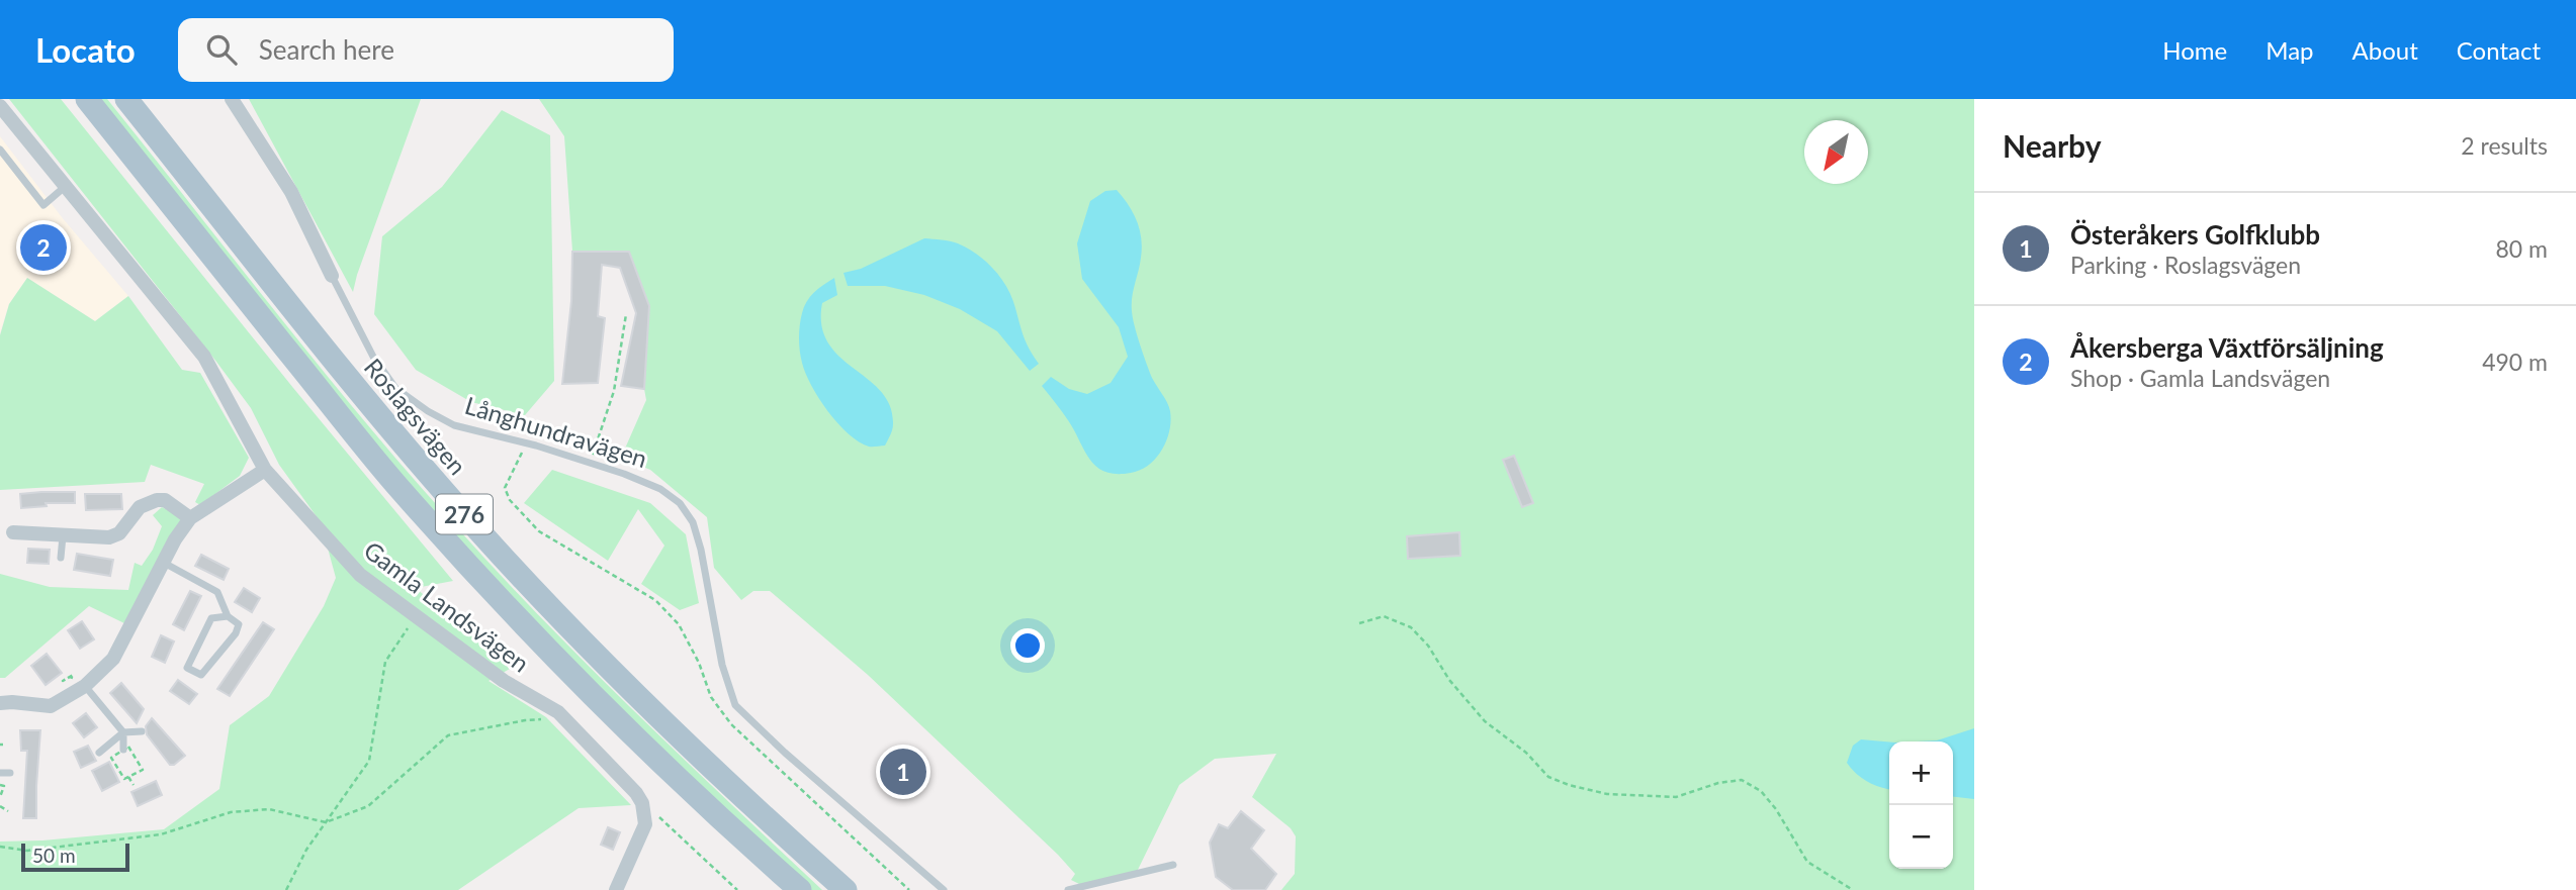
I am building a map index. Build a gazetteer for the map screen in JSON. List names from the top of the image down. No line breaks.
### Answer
{"streets":{"main road":["Roslagsvägen","276"],"street":["Långhundravägen","Gamla Landsvägen"]},"scale_bar":"50 m","north":"bottom left","page":{"header":"Locato","search":"Search here","nav":["Home","Map","About","Contact"],"heading":["Nearby","2 results"],"list":[{"mark":"1","name":"Österåkers Golfklubb","note":"Parking · Roslagsvägen","value":"80 m"},{"mark":"2","name":"Åkersberga Växtförsäljning","note":"Shop · Gamla Landsvägen","value":"490 m"}],"pins":["2","1"],"map_buttons":["+","−"],"scale":"50 m"}}
